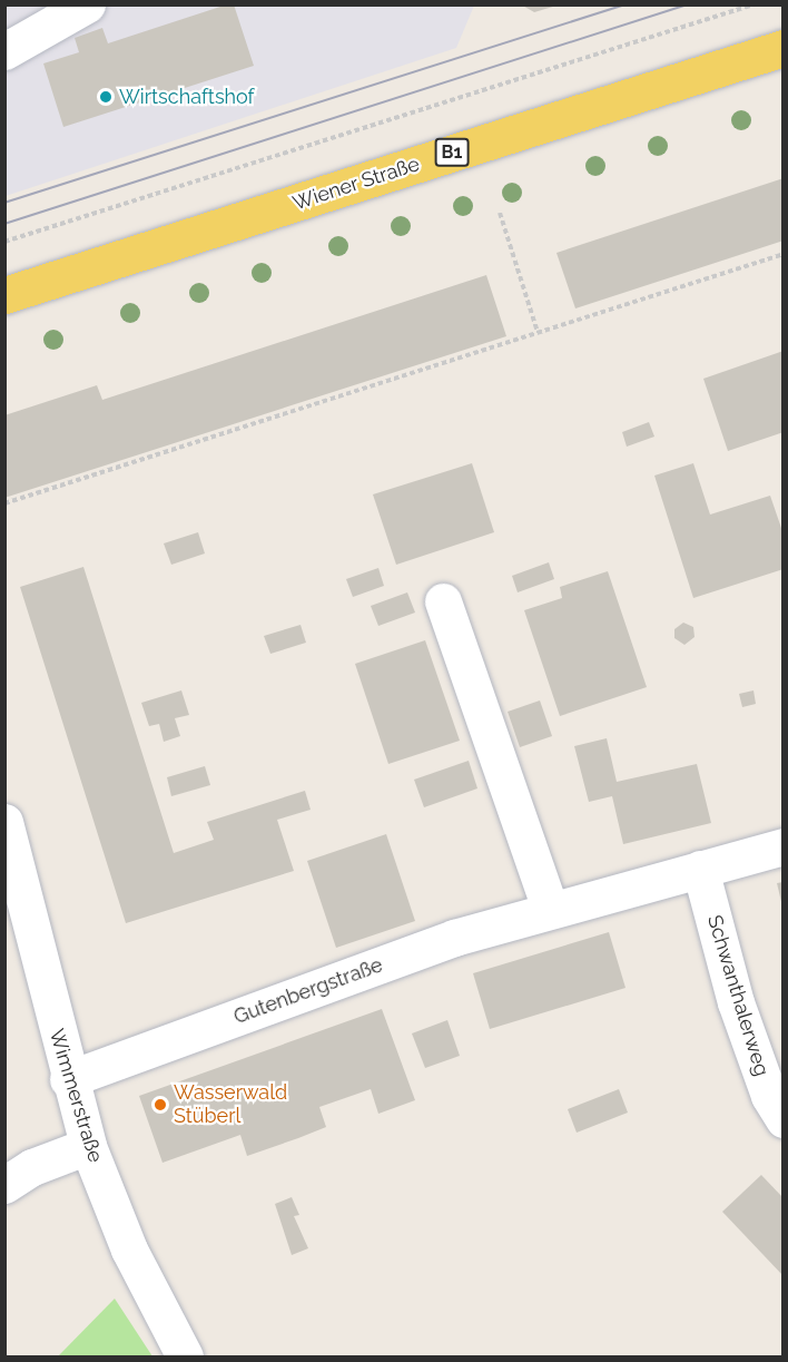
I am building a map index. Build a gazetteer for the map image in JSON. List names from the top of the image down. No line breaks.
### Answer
{"streets":{"main road":["B1","Wiener Straße"],"street":["Gutenbergstraße","Schwanthalerweg","Wimmerstraße"]},"crossings":[["Gutenbergstraße","Schwanthalerweg"],["Gutenbergstraße","Wimmerstraße"]],"places":["Wirtschaftshof","Wasserwald Stüberl"]}
